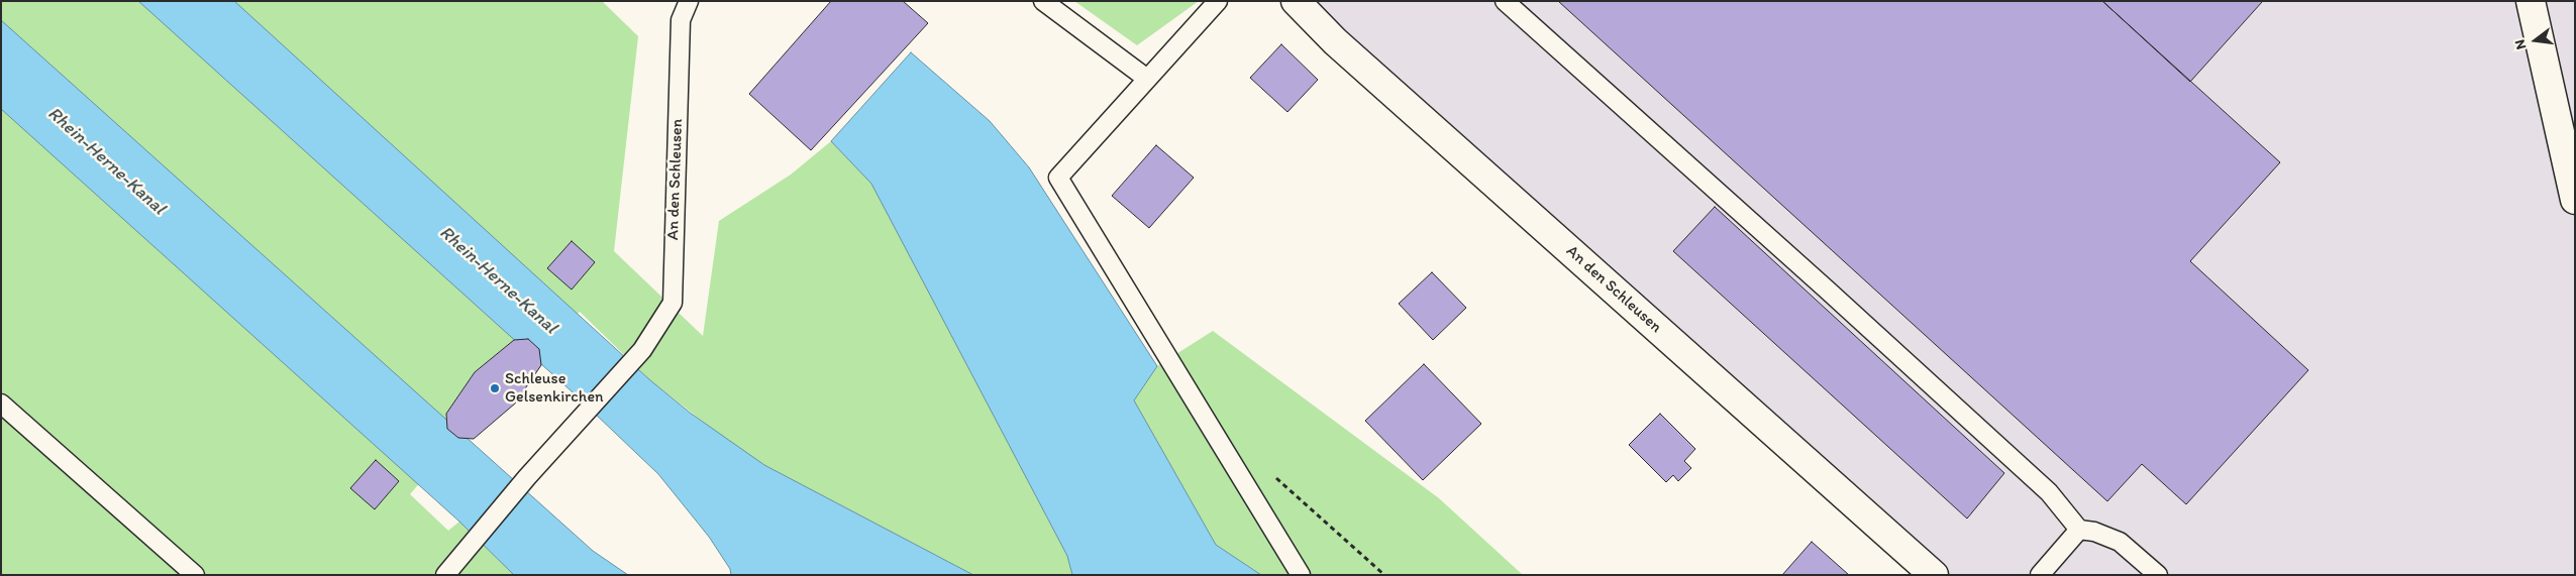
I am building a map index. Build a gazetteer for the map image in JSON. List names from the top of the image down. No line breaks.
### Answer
{"streets":{"street":["An den Schleusen"]},"water":["Rhein-Herne-Kanal"],"places":["Schleuse Gelsenkirchen"],"north":"left"}
